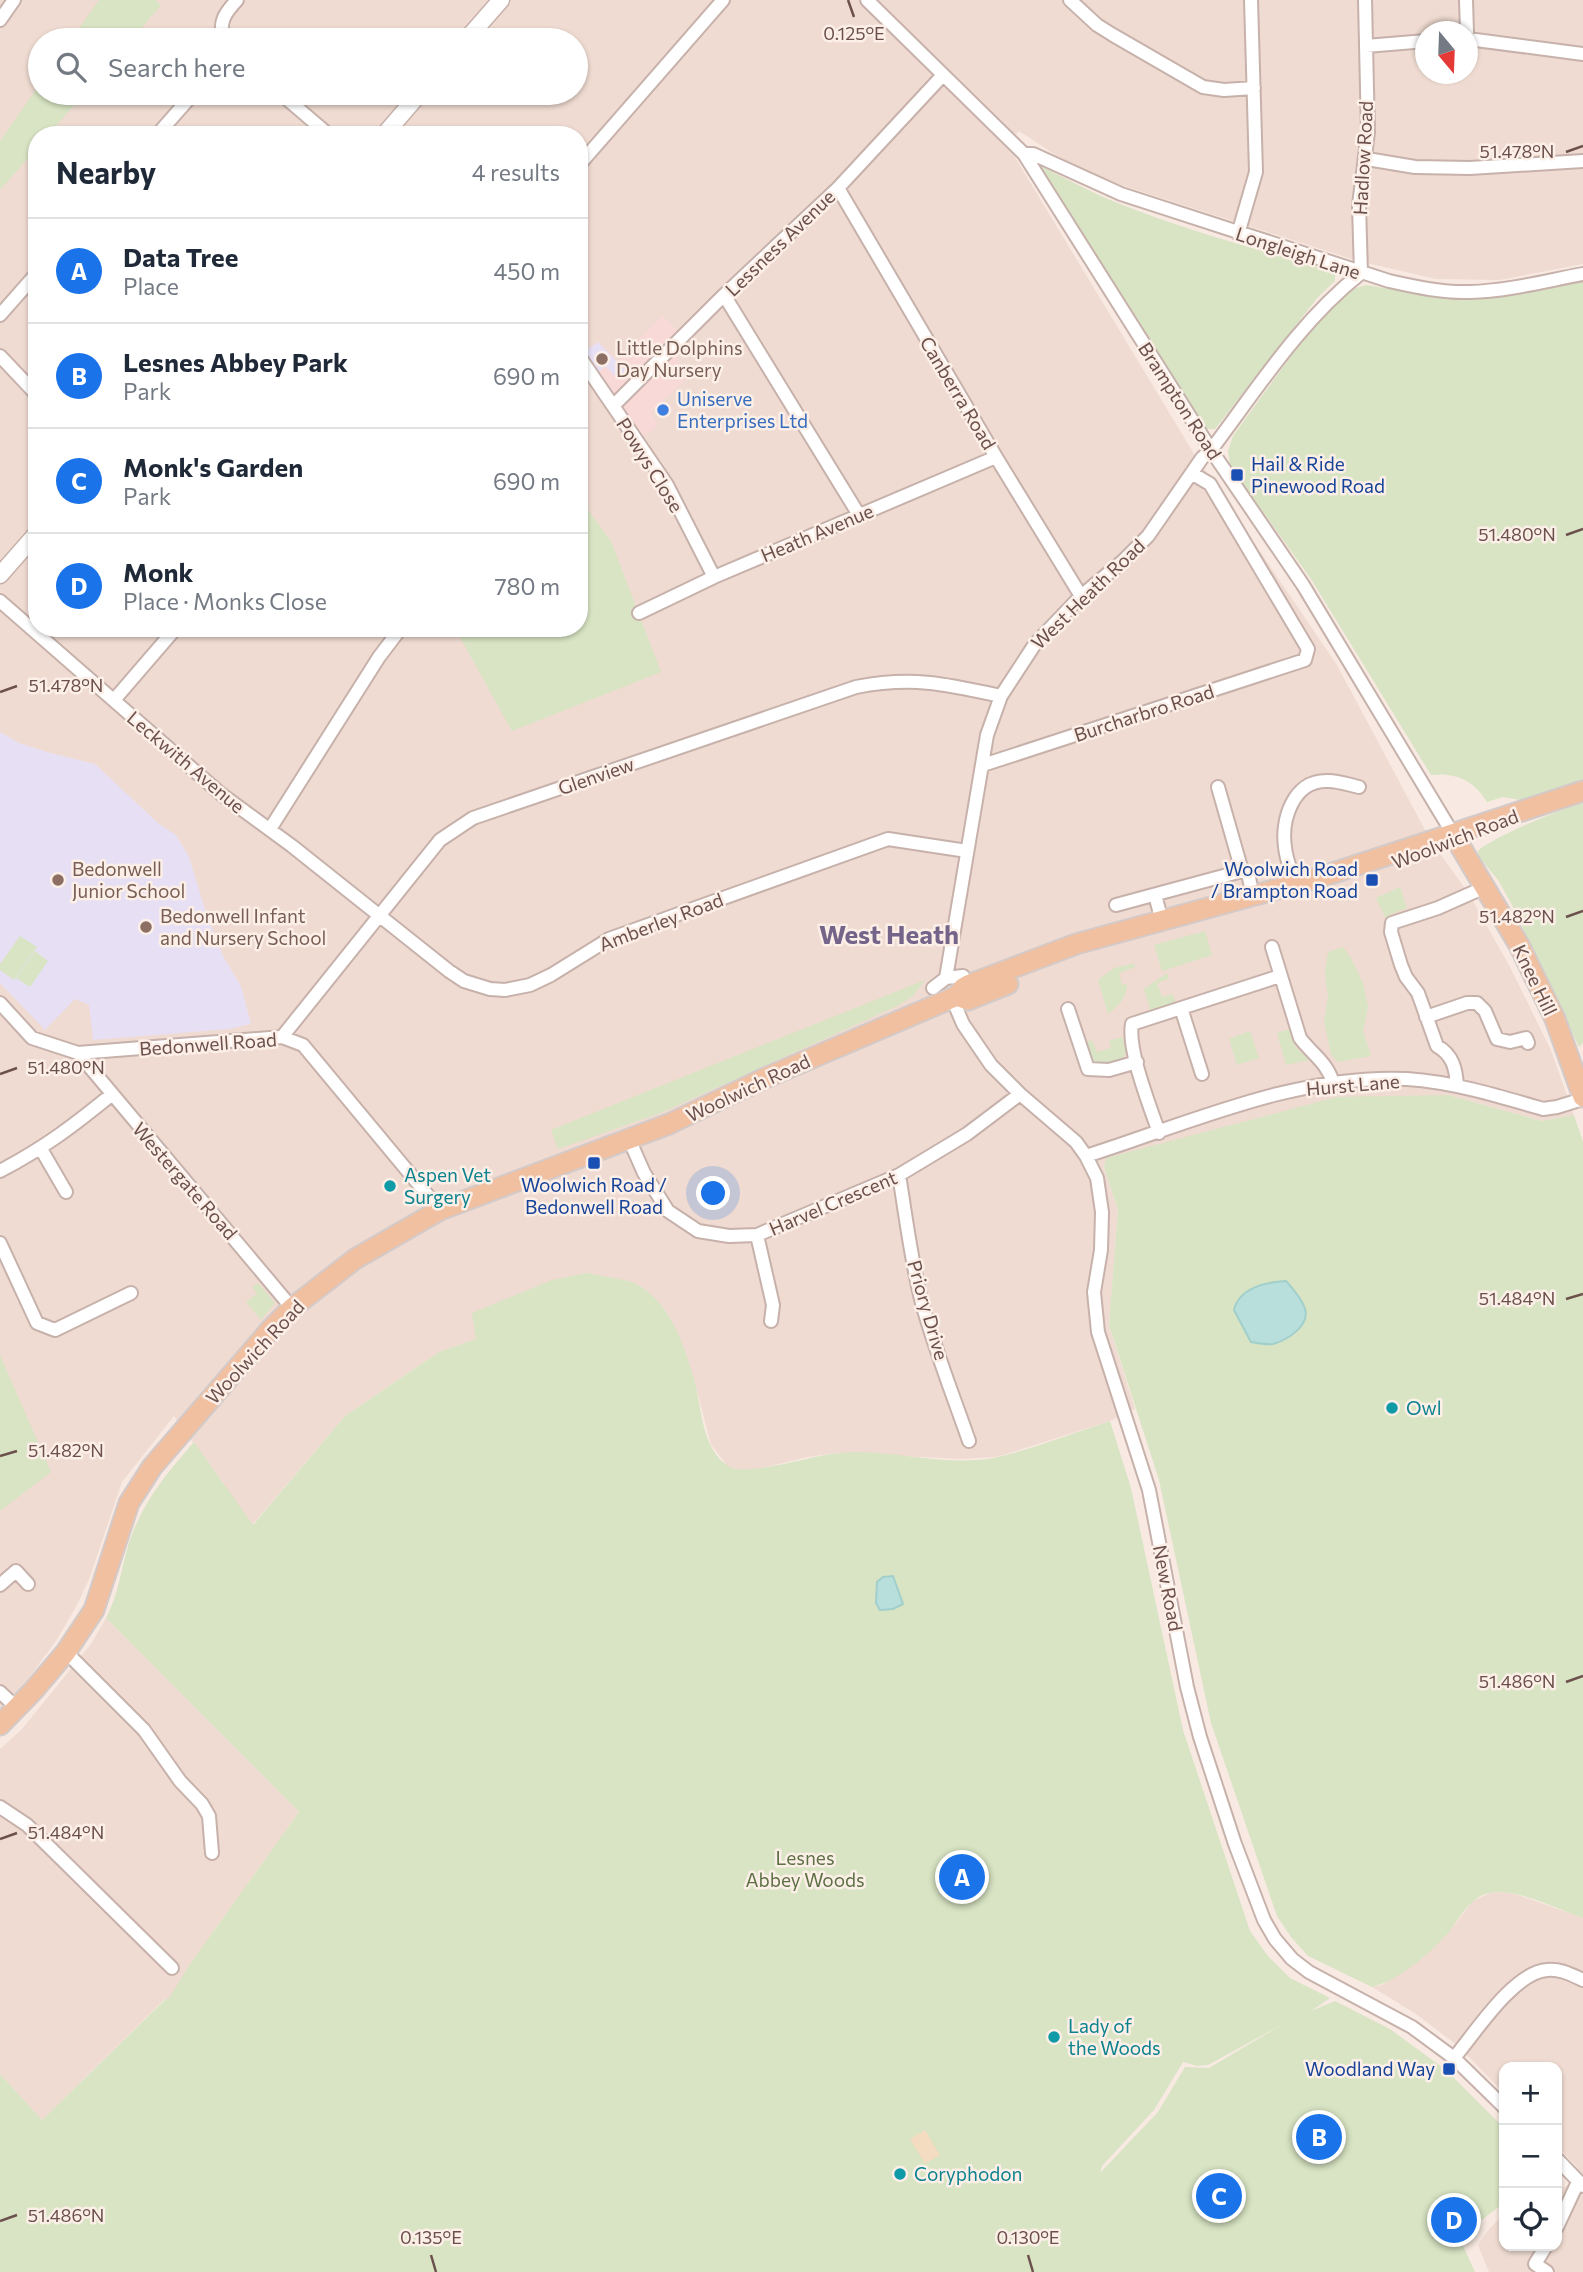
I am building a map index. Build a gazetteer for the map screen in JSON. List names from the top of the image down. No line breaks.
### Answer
{"streets":{"main road":["Woolwich Road","Knee Hill"],"street":["Hadlow Road","Lessness Avenue","Longleigh Lane","Canberra Road","Brampton Road","Powys Close","Heath Avenue","West Heath Road","Burcharbro Road","Leckwith Avenue","Glenview","Amberley Road","Bedonwell Road","Hurst Lane","Westergate Road","Harvel Crescent","Priory Drive","New Road"]},"crossings":[["Hadlow Road","Longleigh Lane"],["Hadlow Road","West Heath Road"],["Lessness Avenue","Canberra Road"],["Lessness Avenue","Brampton Road"],["Lessness Avenue","Powys Close"],["Longleigh Lane","Brampton Road"],["Longleigh Lane","West Heath Road"],["Canberra Road","Heath Avenue"],["Canberra Road","West Heath Road"],["Brampton Road","West Heath Road"],["Brampton Road","Woolwich Road"],["Brampton Road","Knee Hill"],["Powys Close","Heath Avenue"],["West Heath Road","Burcharbro Road"],["West Heath Road","Glenview"],["West Heath Road","Amberley Road"],["Leckwith Avenue","Glenview"],["Leckwith Avenue","Amberley Road"],["Glenview","Amberley Road"],["Glenview","Bedonwell Road"],["Woolwich Road","Knee Hill"],["Woolwich Road","Bedonwell Road"],["Woolwich Road","Westergate Road"],["Woolwich Road","Harvel Crescent"],["Woolwich Road","New Road"],["Knee Hill","Hurst Lane"],["Bedonwell Road","Westergate Road"],["Hurst Lane","New Road"],["Harvel Crescent","Priory Drive"],["Harvel Crescent","New Road"]],"districts":["West Heath"],"parks":["Lesnes Abbey Woods"],"places":{"other":["Little Dolphins Day Nursery","Uniserve Enterprises Ltd","Bedonwell Junior School","Bedonwell Infant and Nursery School","Aspen Vet Surgery","Owl","Lady of the Woods","Coryphodon"],"transit":["Hail & Ride Pinewood Road","Woolwich Road / Brampton Road","Woolwich Road / Bedonwell Road","Woodland Way"]},"north":"bottom","page":{"search":"Search here","heading":["Nearby","4 results"],"list":[{"mark":"A","name":"Data Tree","note":"Place","value":"450 m"},{"mark":"B","name":"Lesnes Abbey Park","note":"Park","value":"690 m"},{"mark":"C","name":"Monk's Garden","note":"Park","value":"690 m"},{"mark":"D","name":"Monk","note":"Place · Monks Close","value":"780 m"}],"pins":["A","B","C","D"],"map_buttons":["+","−"]},"coordinates":["0.125°E","51.478°N","51.480°N","51.482°N","51.484°N","51.486°N","0.135°E","0.130°E"]}
